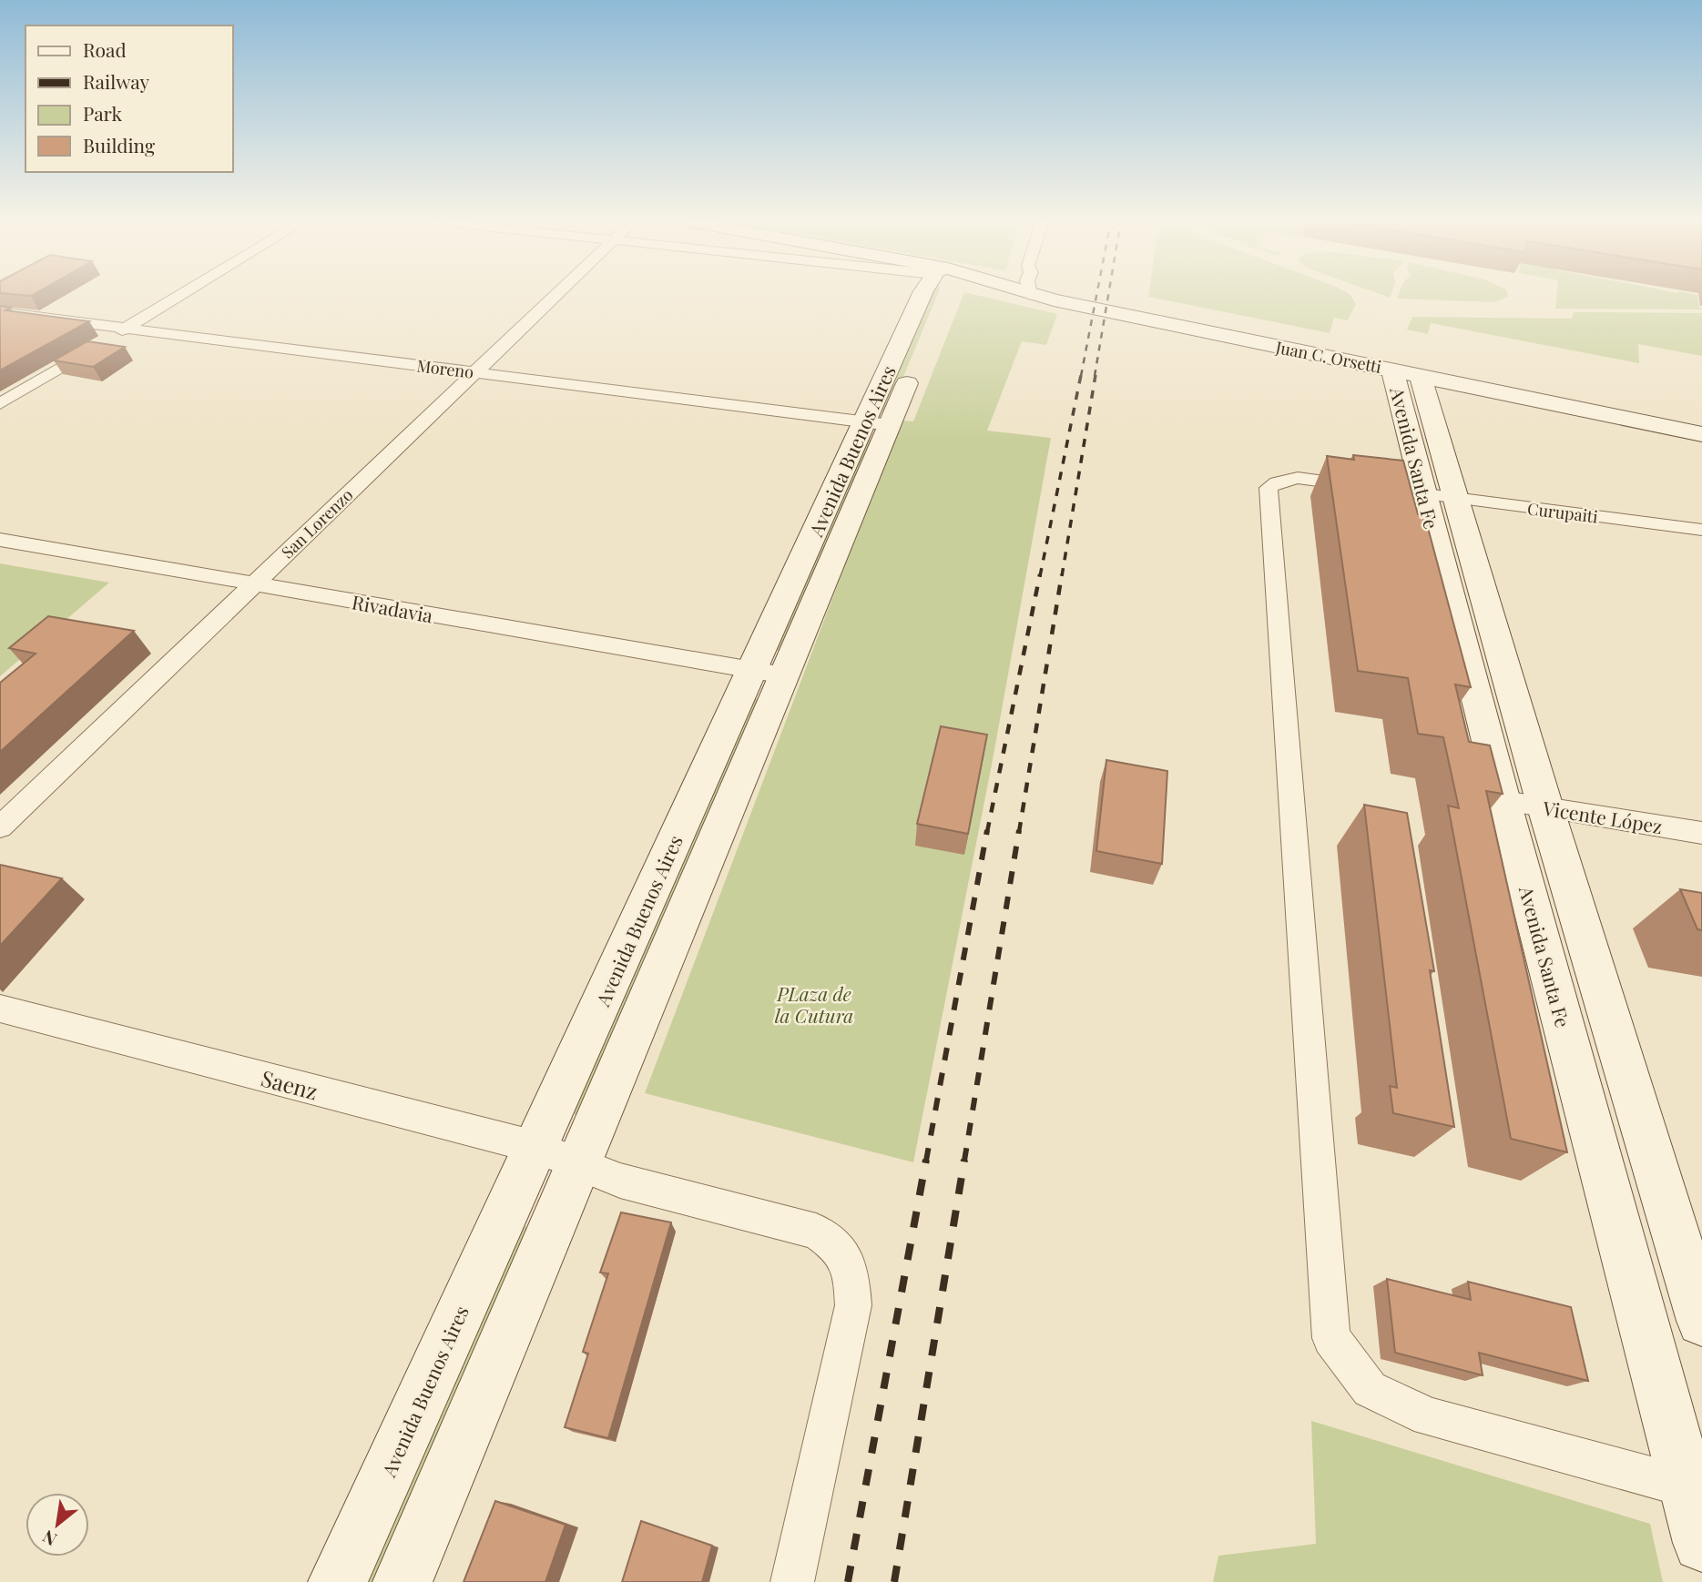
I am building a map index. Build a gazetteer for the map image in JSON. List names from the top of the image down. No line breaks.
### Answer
{"streets":{"main road":["Juan C. Orsetti","Avenida Buenos Aires","Avenida Santa Fe"],"street":["Moreno","Curupaiti","San Lorenzo","Rivadavia","Vicente López","Saenz"]},"crossings":[["Juan C. Orsetti","Avenida Santa Fe"],["Moreno","Avenida Buenos Aires"],["Moreno","San Lorenzo"],["Avenida Buenos Aires","Rivadavia"],["Avenida Buenos Aires","Saenz"],["Avenida Santa Fe","Curupaiti"],["Avenida Santa Fe","Vicente López"],["San Lorenzo","Rivadavia"]],"parks":["PLaza de la Cutura"],"legend":["Road","Railway","Park","Building"],"north":"bottom left"}
